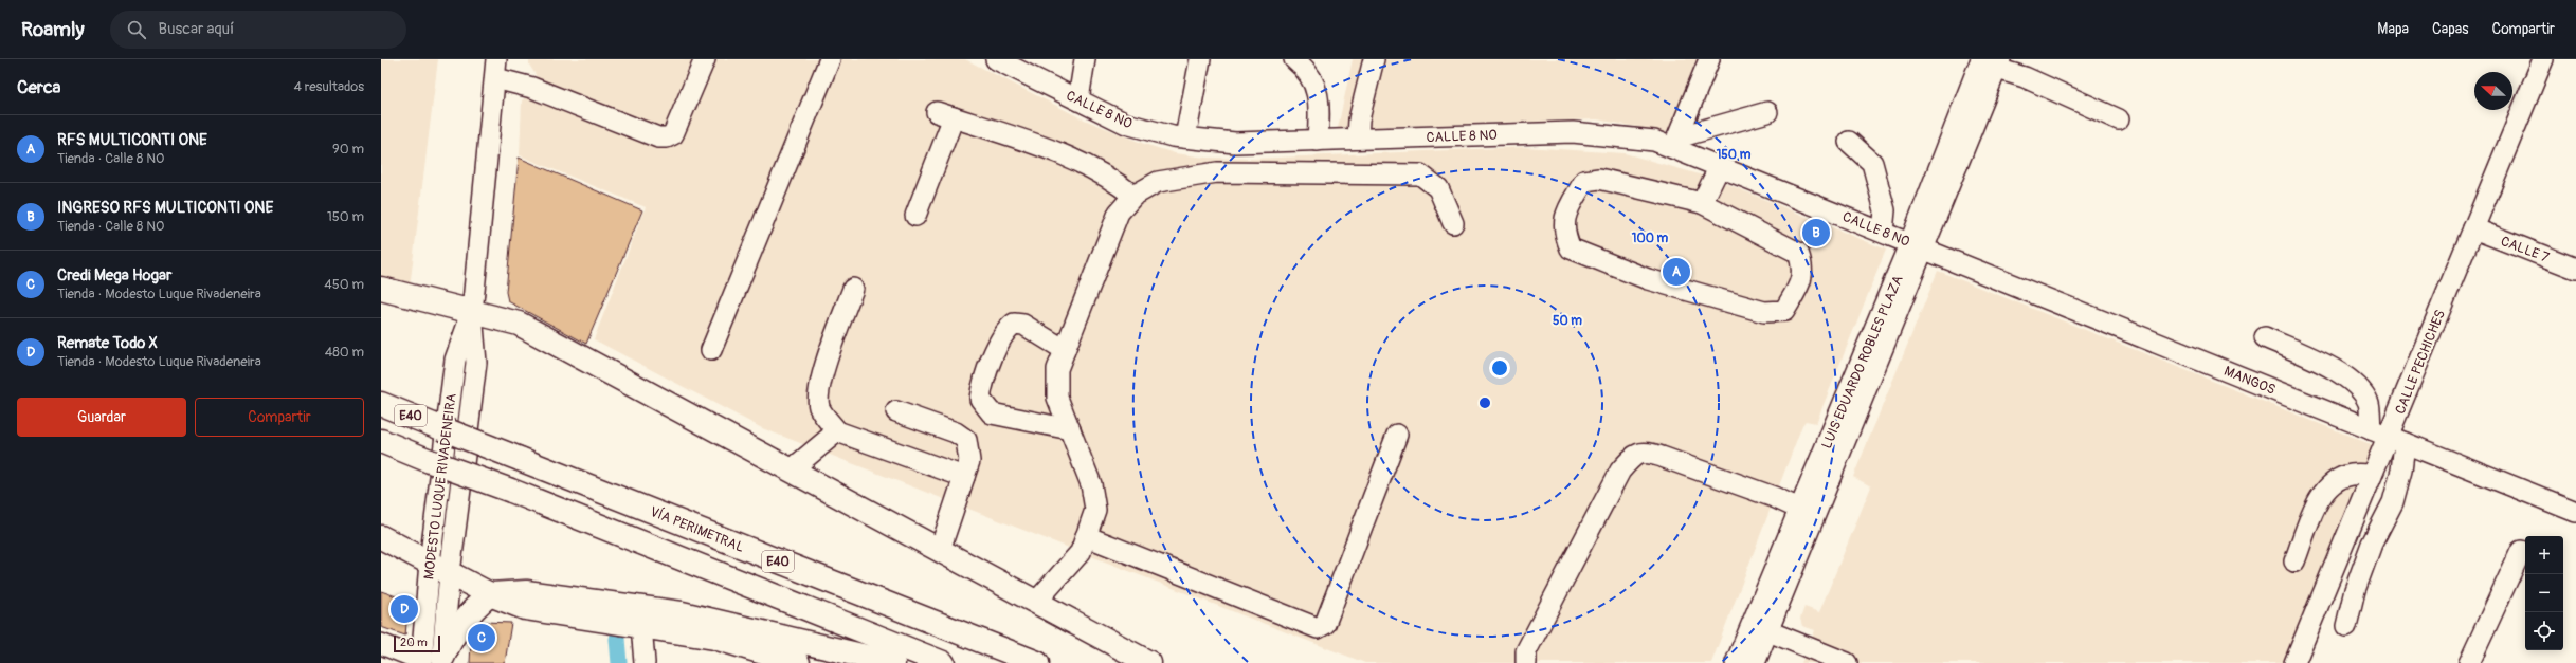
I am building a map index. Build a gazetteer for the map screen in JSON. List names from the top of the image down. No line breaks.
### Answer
{"streets":{"main road":["E40","VÍA PERIMETRAL"],"street":["CALLE 8 NO","CALLE 7","LUIS EDUARDO ROBLES PLAZA","CALLE PECHICHES","MANGOS","MODESTO LUQUE RIVADENEIRA"]},"crossings":[["CALLE 8 NO","LUIS EDUARDO ROBLES PLAZA"],["CALLE 8 NO","MANGOS"],["CALLE 7","CALLE PECHICHES"],["LUIS EDUARDO ROBLES PLAZA","MANGOS"],["CALLE PECHICHES","MANGOS"]],"scale_bar":"20 m","north":"left","page":{"header":"Roamly","search":"Buscar aquí","nav":["Mapa","Capas","Compartir"],"heading":["Cerca","4 resultados"],"list":[{"mark":"A","name":"RFS MULTICONTI ONE","note":"Tienda · Calle 8 NO","value":"90 m"},{"mark":"B","name":"INGRESO RFS MULTICONTI ONE","note":"Tienda · Calle 8 NO","value":"150 m"},{"mark":"C","name":"Credi Mega Hogar","note":"Tienda · Modesto Luque Rivadeneira","value":"450 m"},{"mark":"D","name":"Remate Todo X","note":"Tienda · Modesto Luque Rivadeneira","value":"480 m"}],"pins":["B","A","D","C"],"buttons":["Guardar","Compartir"],"map_buttons":["+","−"],"scale":"20 m"},"rings":["150 m","100 m","50 m"]}
